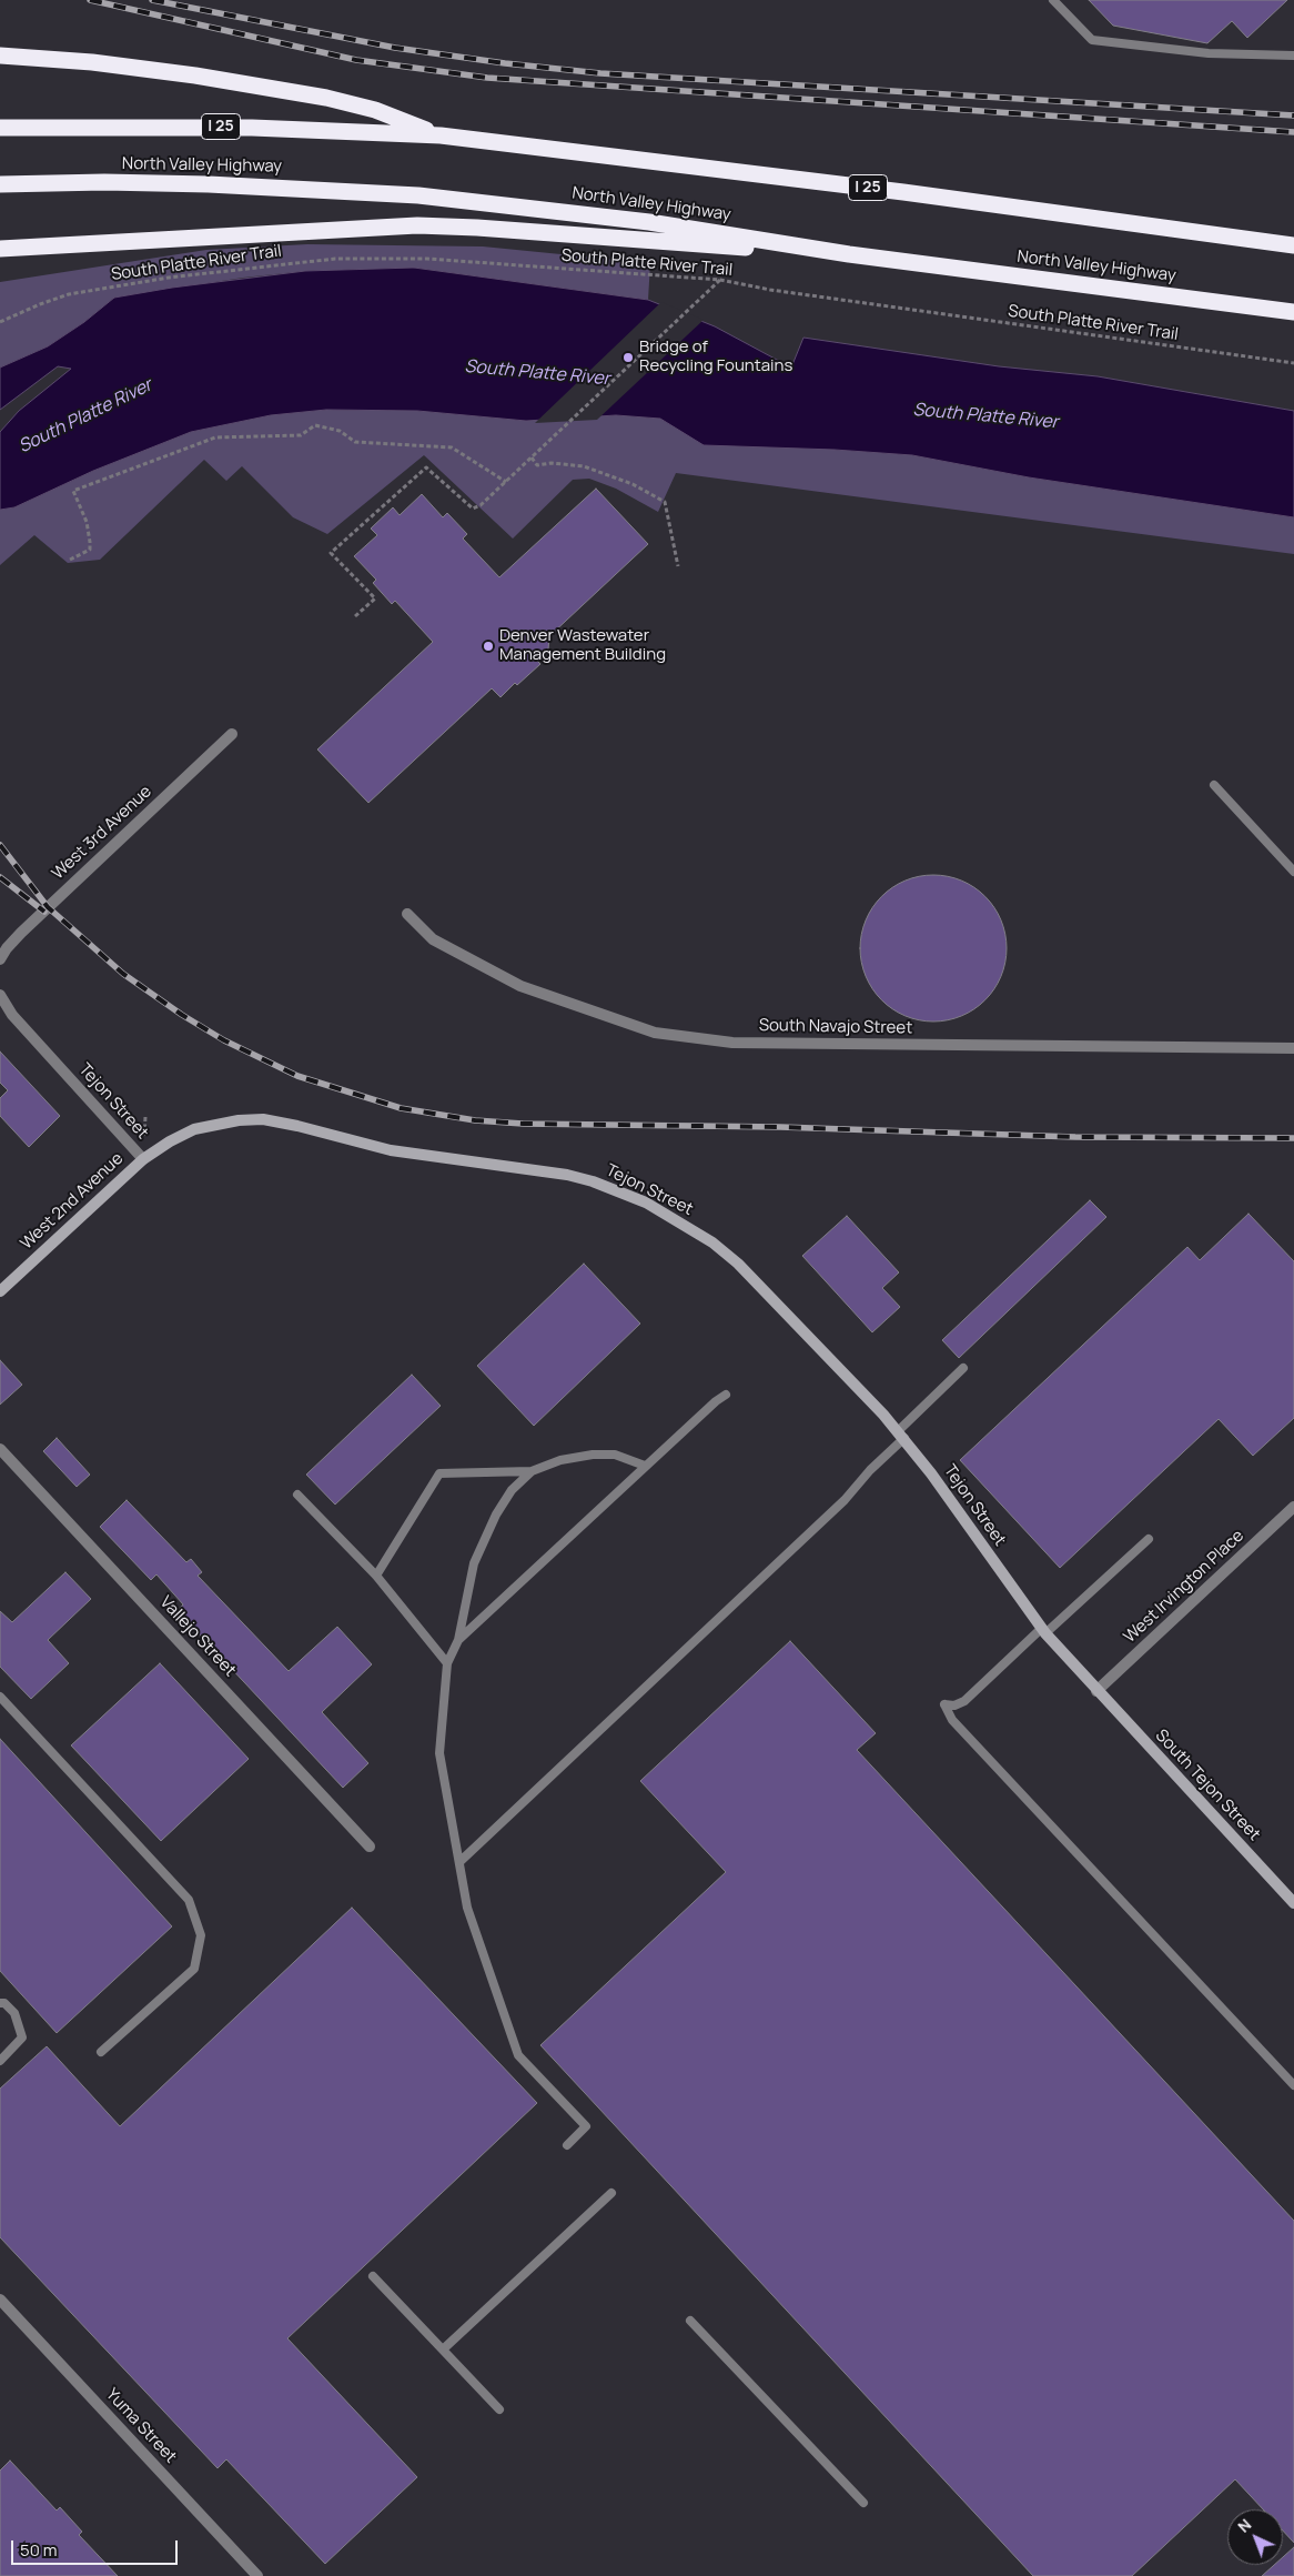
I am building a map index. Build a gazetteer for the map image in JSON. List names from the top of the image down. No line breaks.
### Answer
{"streets":{"highway":["I 25","North Valley Highway"],"street":["West 3rd Avenue","South Navajo Street","Tejon Street","West 2nd Avenue","West Irvington Place","Vallejo Street","South Tejon Street","Yuma Street"],"path":["South Platte River Trail"]},"crossings":[["Tejon Street","West 2nd Avenue"],["Tejon Street","West Irvington Place"],["Tejon Street","South Tejon Street"],["West Irvington Place","South Tejon Street"]],"water":["South Platte River"],"places":["Bridge of Recycling Fountains","Denver Wastewater Management Building"],"scale_bar":"50 m","north":"top left"}
